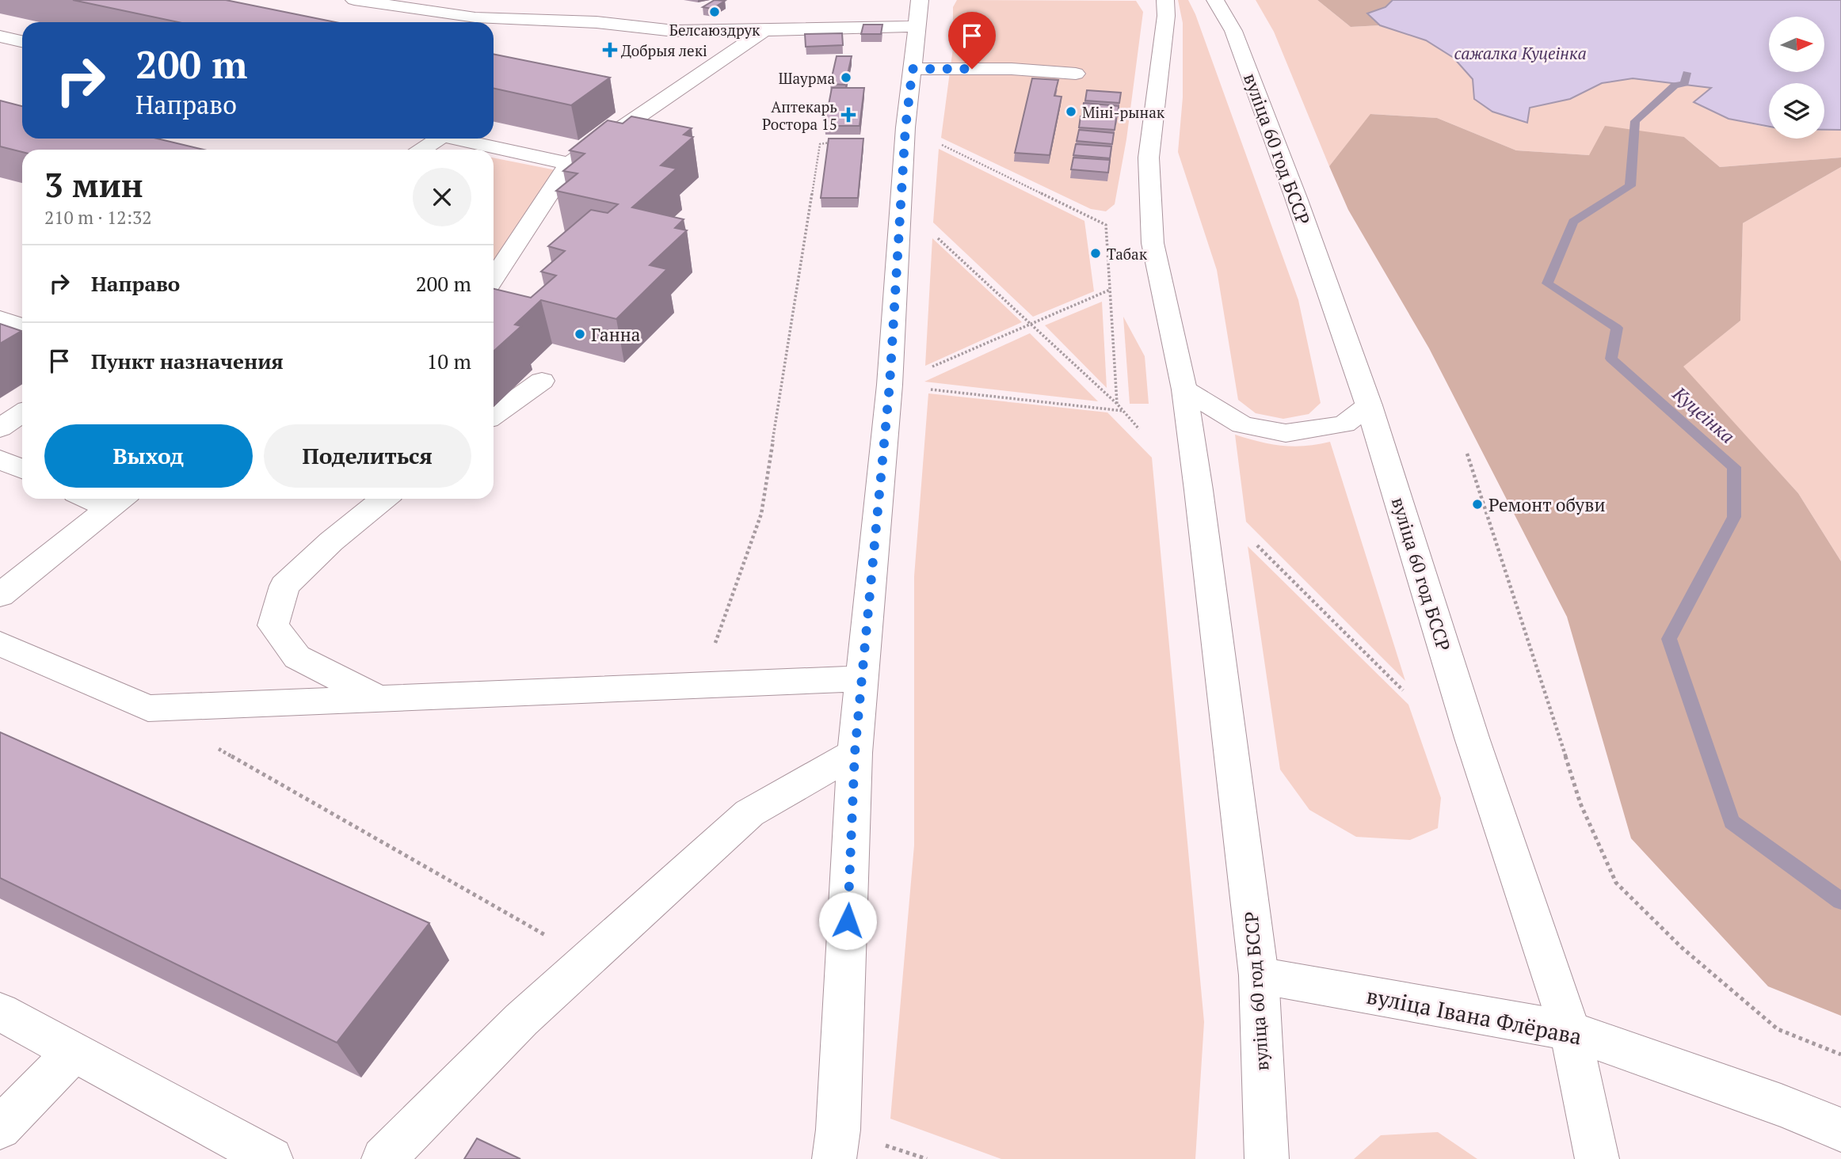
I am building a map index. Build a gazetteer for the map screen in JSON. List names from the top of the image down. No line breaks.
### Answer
{"streets":{"main road":["вуліца 60 год БССР","вуліца Івана Флёрава"]},"crossings":[["вуліца 60 год БССР","вуліца Івана Флёрава"]],"water":["сажалка Куцеінка","Куцеінка"],"places":{"other":["Белсаюздрук","Шаурма","Міні-рынак","Табак","Ганна","Ремонт обуви"],"health":["Добрыя лекі","Аптекарь Ростора 15"]},"north":"right","page":{"turn":["200 m","Направо"],"heading":["3 мин","210 m · 12:32"],"list":[{"name":"Направо","value":"200 m"},{"name":"Пункт назначения","value":"10 m"}],"buttons":["Выход","Поделиться"]}}
